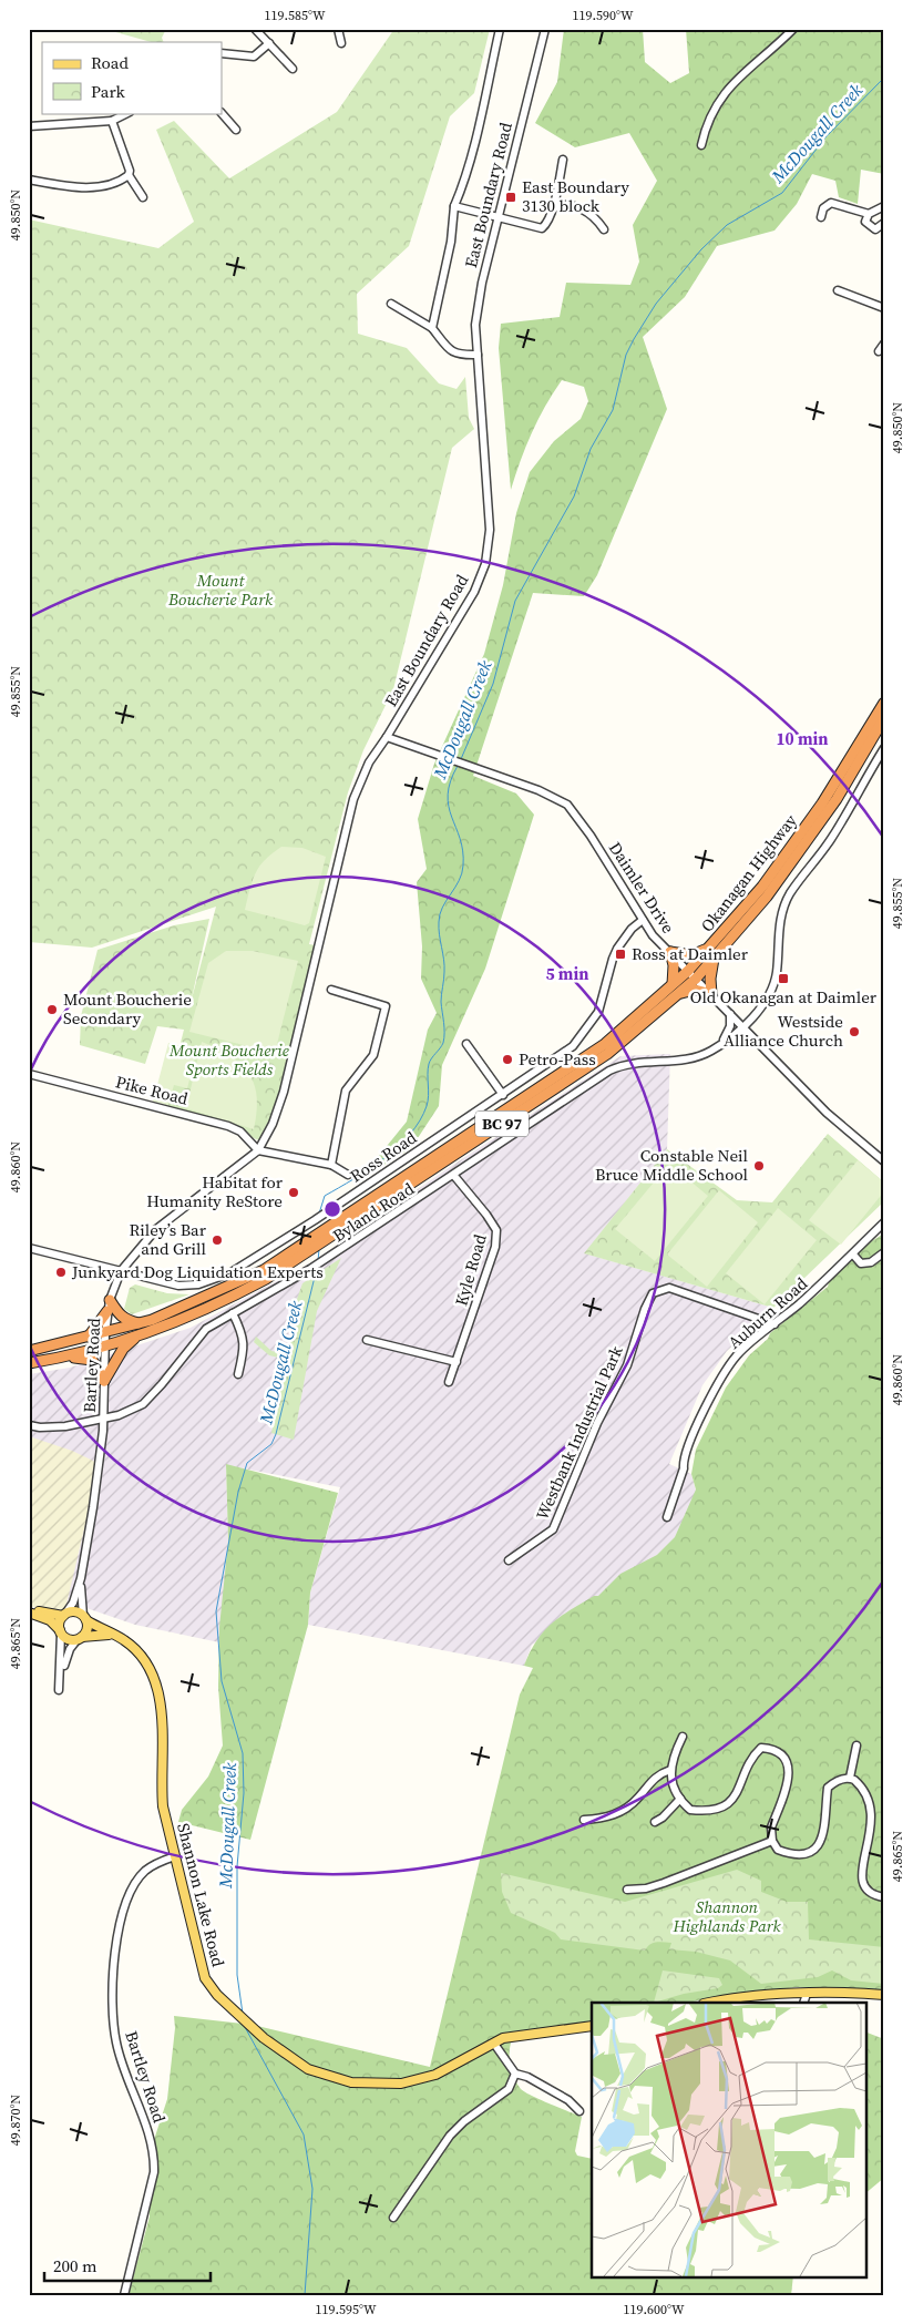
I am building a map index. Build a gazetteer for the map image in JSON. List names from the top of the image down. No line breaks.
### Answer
{"streets":{"highway":["Okanagan Highway","BC 97"],"main road":["Shannon Lake Road"],"street":["East Boundary Road","Daimler Drive","Pike Road","Ross Road","Byland Road","Kyle Road","Auburn Road","Bartley Road","Westbank Industrial Park"]},"crossings":[["East Boundary Road","Daimler Drive"],["East Boundary Road","Pike Road"],["East Boundary Road","Bartley Road"],["Okanagan Highway","Daimler Drive"],["Okanagan Highway","Bartley Road"],["Daimler Drive","Ross Road"],["Daimler Drive","Byland Road"],["Pike Road","Bartley Road"],["Ross Road","Bartley Road"],["Byland Road","Kyle Road"],["Byland Road","Bartley Road"],["Auburn Road","Westbank Industrial Park"],["Bartley Road","Shannon Lake Road"]],"water":["McDougall Creek"],"parks":["Mount Boucherie Park","Mount Boucherie Sports Fields","Shannon Highlands Park"],"places":{"transit":["East Boundary 3130 block","Ross at Daimler","Old Okanagan at Daimler"],"other":["Mount Boucherie Secondary","Westside Alliance Church","Petro-Pass","Constable Neil Bruce Middle School","Habitat for Humanity ReStore","Riley’s Bar and Grill","Junkyard Dog Liquidation Experts"]},"legend":["Road","Park"],"scale_bar":"200 m","coordinates":["119.585°W","119.590°W","49.850°N","49.855°N","49.860°N","49.865°N","49.870°N","119.595°W","119.600°W"],"rings":["10 min","5 min"]}
